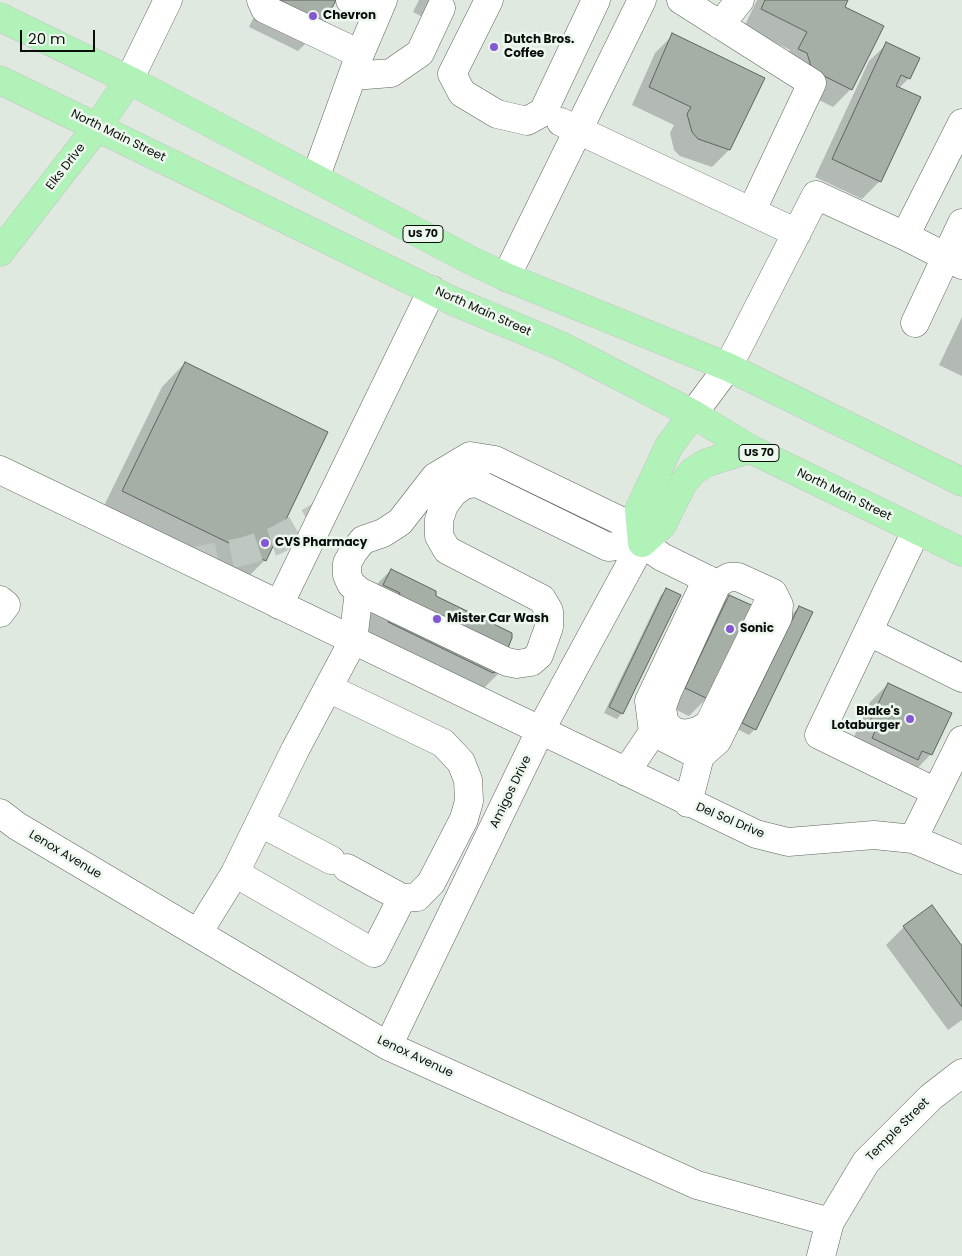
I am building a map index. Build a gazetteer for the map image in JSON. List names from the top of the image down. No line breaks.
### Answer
{"streets":{"main road":["North Main Street","Elks Drive","US 70"],"street":["Amigos Drive","Del Sol Drive","Lenox Avenue","Temple Street"]},"crossings":[["North Main Street","Elks Drive"],["Elks Drive","US 70"],["Amigos Drive","Del Sol Drive"],["Amigos Drive","Lenox Avenue"],["Lenox Avenue","Temple Street"]],"places":["Chevron","Dutch Bros. Coffee","CVS Pharmacy","Mister Car Wash","Sonic","Blake's Lotaburger"],"scale_bar":"20 m"}
